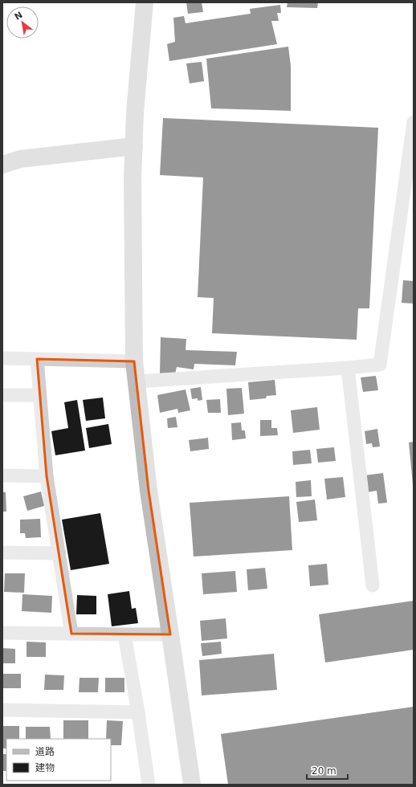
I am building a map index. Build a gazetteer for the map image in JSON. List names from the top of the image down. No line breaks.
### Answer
{"legend":["道路","建物"],"scale_bar":"20 m","north":"top left"}
